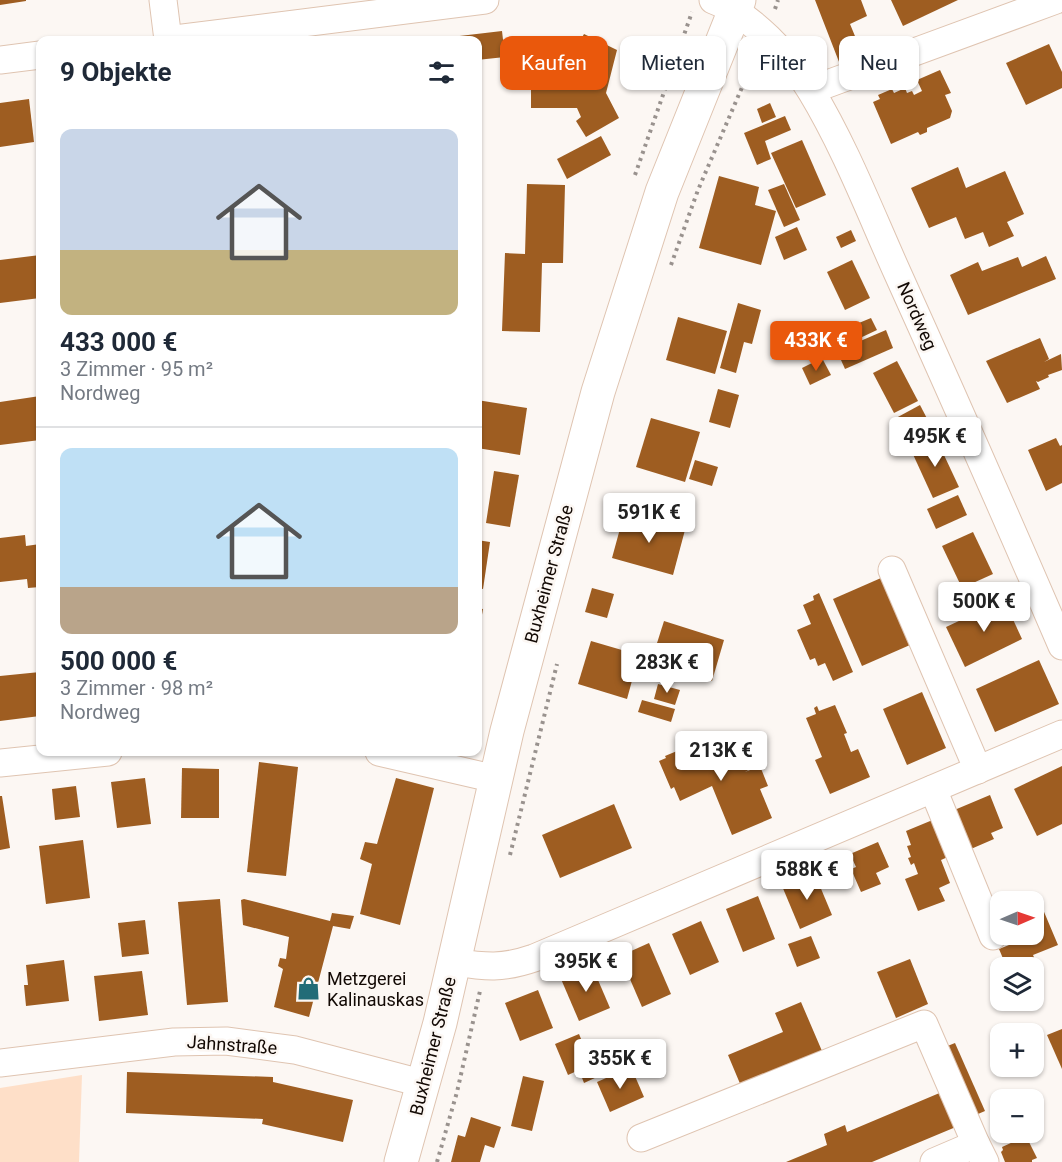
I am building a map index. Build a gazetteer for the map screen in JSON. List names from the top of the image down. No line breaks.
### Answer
{"streets":{"main road":["Buxheimer Straße"],"street":["Nordweg","Jahnstraße"]},"crossings":[["Nordweg","Buxheimer Straße"],["Buxheimer Straße","Jahnstraße"]],"places":{"shop":["Metzgerei Kalinauskas"]},"north":"right","page":{"chip":["Kaufen","Mieten","Filter","Neu"],"heading":"9 Objekte","list":[{"name":"433 000 €","note":"3 Zimmer · 95 m² · Nordweg"},{"name":"500 000 €","note":"3 Zimmer · 98 m² · Nordweg"}],"price":["433K €","495K €","591K €","500K €","283K €","213K €","588K €","395K €","355K €"],"map_buttons":["+","−"]}}
